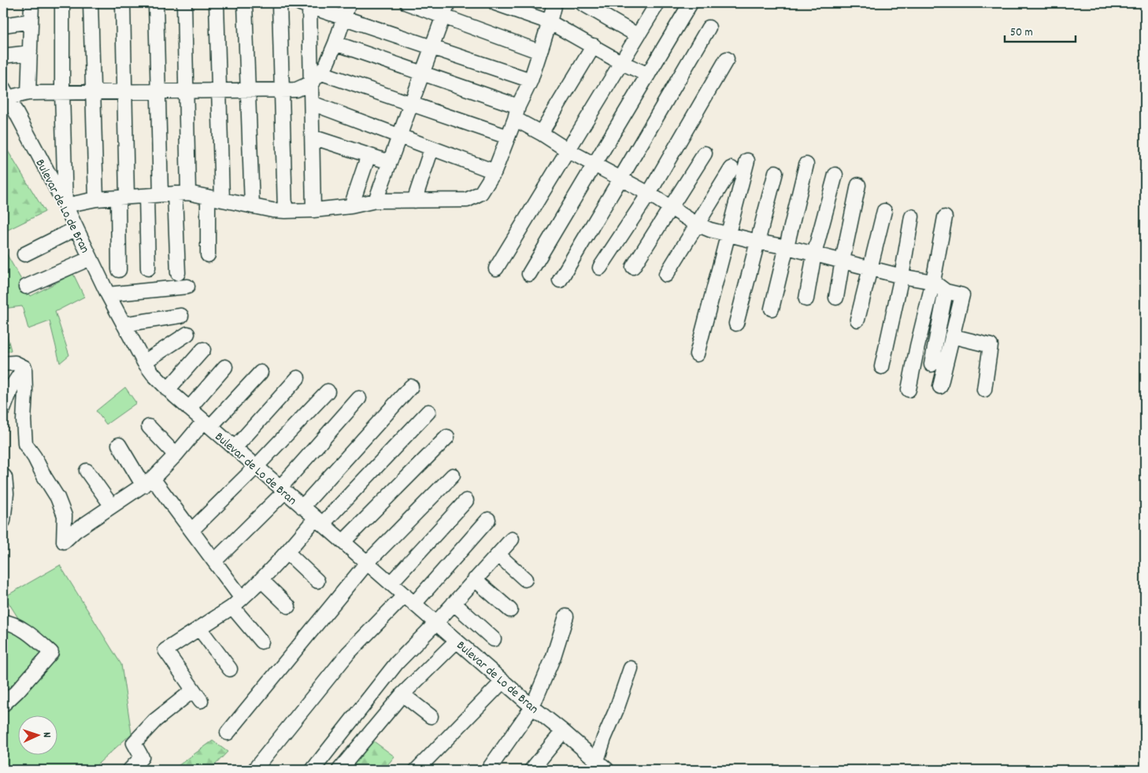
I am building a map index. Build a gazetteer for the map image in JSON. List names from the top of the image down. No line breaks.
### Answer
{"streets":{"street":["Bulevar de Lo de Bran"]},"scale_bar":"50 m","north":"right"}
